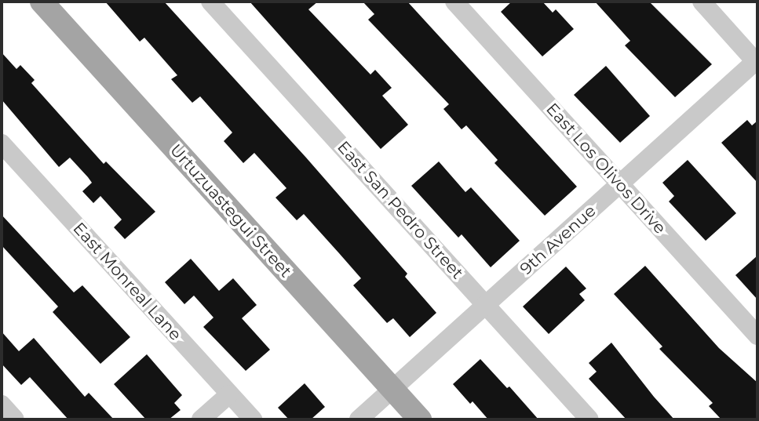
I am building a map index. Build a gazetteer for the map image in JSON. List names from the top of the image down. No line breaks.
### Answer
{"streets":{"main road":["Urtuzuastegui Street"],"street":["East Los Olivos Drive","East San Pedro Street","9th Avenue","East Monreal Lane"]},"crossings":[["East Los Olivos Drive","9th Avenue"],["East San Pedro Street","9th Avenue"],["Urtuzuastegui Street","9th Avenue"]]}
